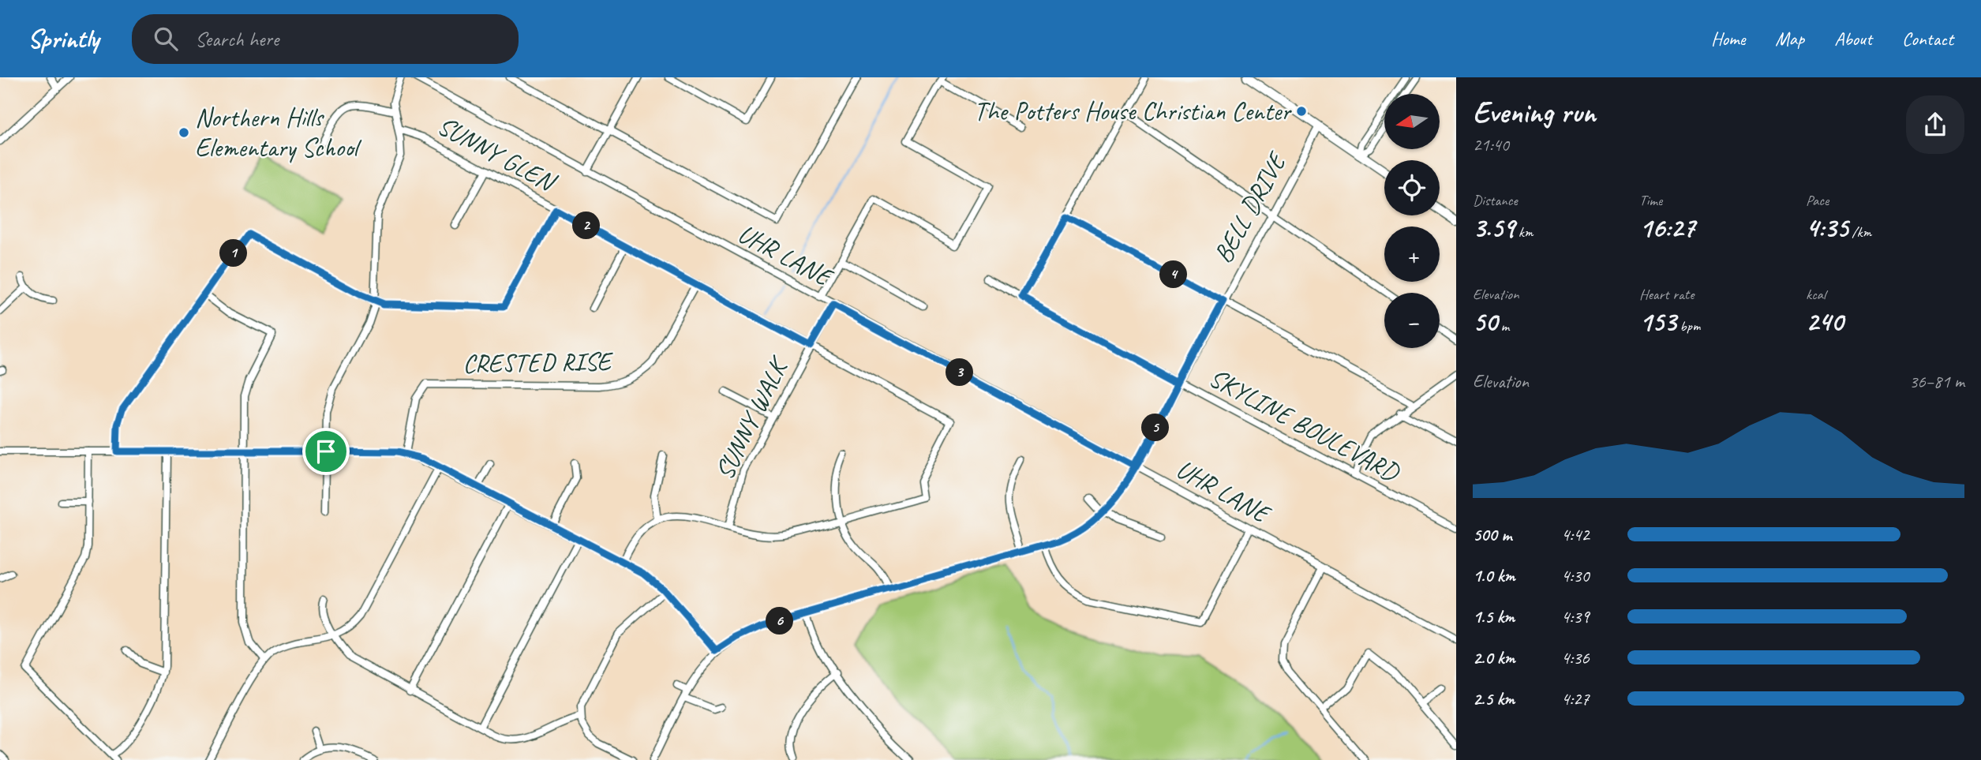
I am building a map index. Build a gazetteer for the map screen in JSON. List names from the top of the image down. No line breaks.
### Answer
{"streets":{"street":["SUNNY GLEN","BELL DRIVE","UHR LANE","CRESTED RISE","SUNNY WALK","SKYLINE BOULEVARD"]},"crossings":[["SUNNY GLEN","CRESTED RISE"],["SUNNY GLEN","SUNNY WALK"],["BELL DRIVE","UHR LANE"],["BELL DRIVE","SKYLINE BOULEVARD"],["UHR LANE","SUNNY WALK"]],"places":["The Potters House Christian Center","Northern Hills Elementary School"],"north":"left","page":{"header":"Sprintly","search":"Search here","nav":["Home","Map","About","Contact"],"heading":["Evening run","21:40"],"map_buttons":["+","−"],"stats":[["Distance","3.59 km"],["Time","16:27"],["Pace","4:35 /km"],["Elevation","50 m"],["Heart rate","153 bpm"],["kcal","240"]],"pins":["2","1","4","3","5","6"],"chart":["Elevation","36–81 m"],"list":[{"name":"500 m","note":"4:42"},{"name":"1.0 km","note":"4:30"},{"name":"1.5 km","note":"4:39"},{"name":"2.0 km","note":"4:36"},{"name":"2.5 km","note":"4:27"}]}}
